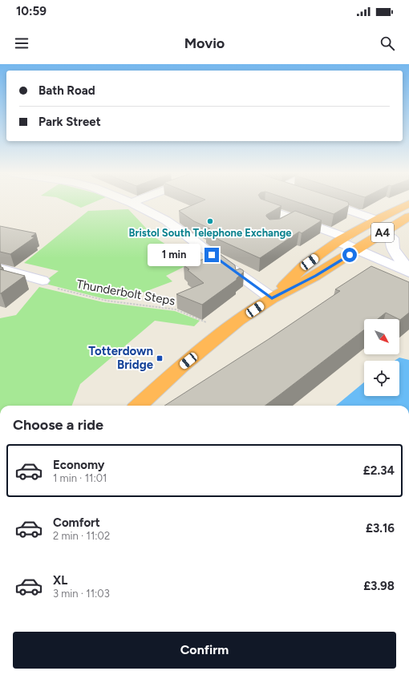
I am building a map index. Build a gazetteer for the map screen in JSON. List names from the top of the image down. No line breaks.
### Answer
{"streets":{"highway":["A4"],"path":["Thunderbolt Steps"]},"places":{"other":["Bristol South Telephone Exchange"],"transit":["Totterdown Bridge"]},"north":"bottom right","page":{"status":"10:59","header":"Movio","banner":["Bath Road","Park Street"],"bubble":"1 min","heading":"Choose a ride","list":[{"name":"Economy","note":"1 min · 11:01","value":"£2.34"},{"name":"Comfort","note":"2 min · 11:02","value":"£3.16"},{"name":"XL","note":"3 min · 11:03","value":"£3.98"}],"buttons":"Confirm"}}
